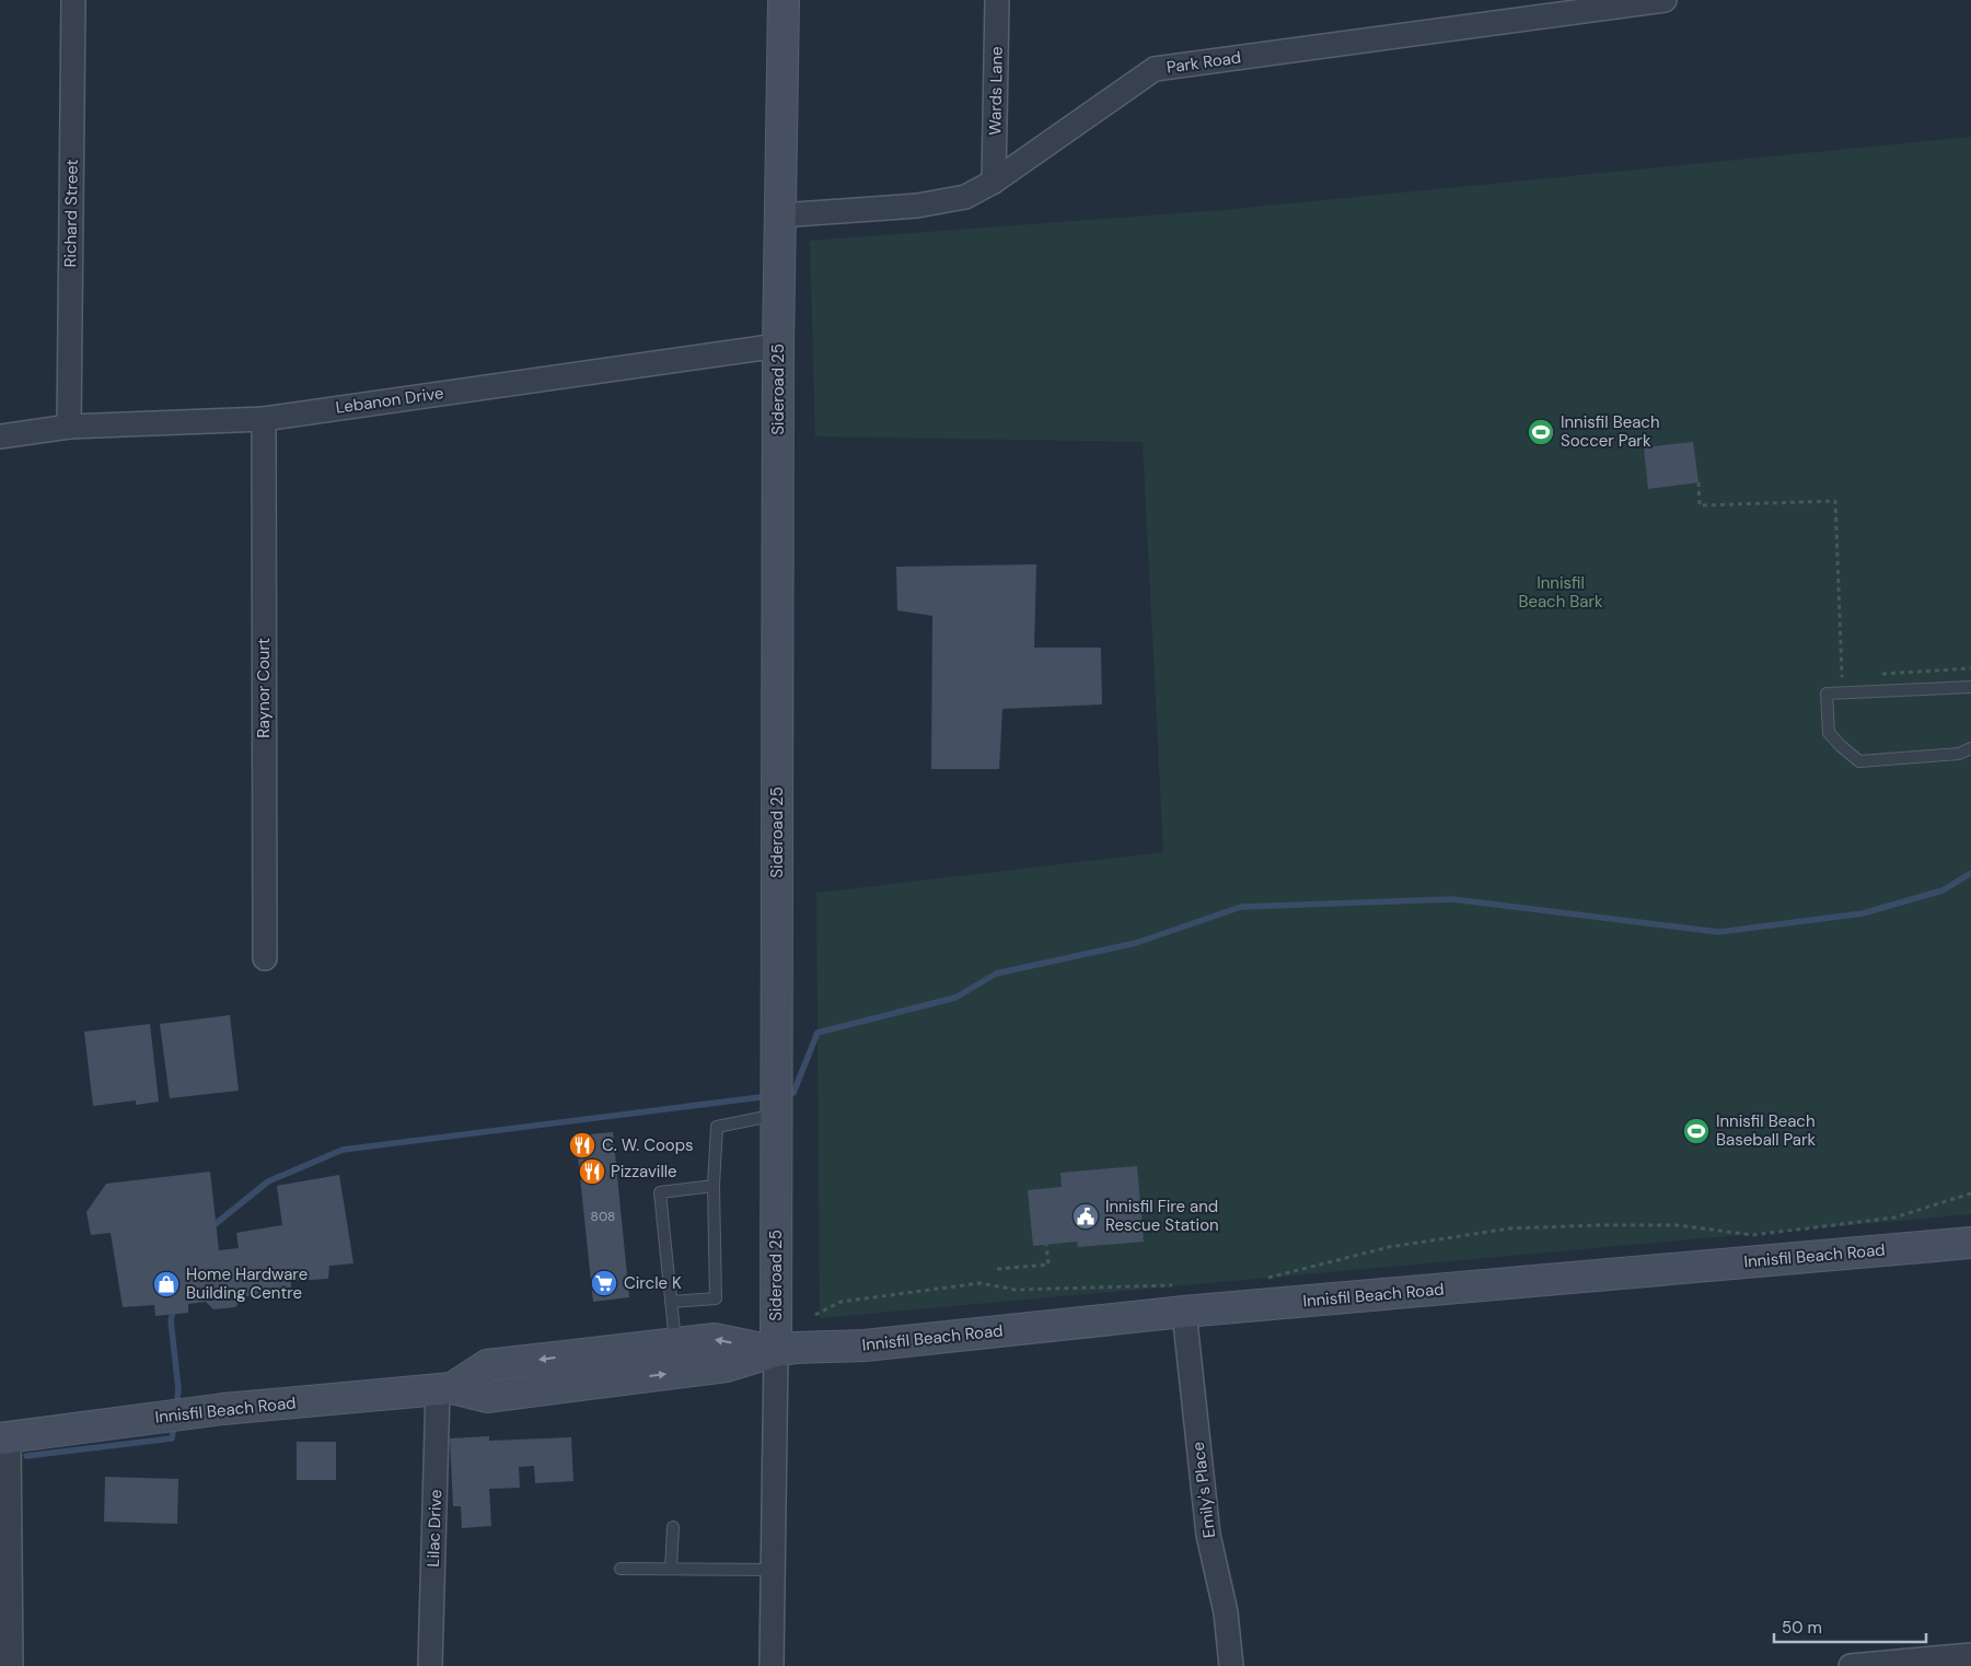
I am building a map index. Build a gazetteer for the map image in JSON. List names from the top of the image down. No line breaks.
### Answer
{"streets":{"main road":["Sideroad 25","Innisfil Beach Road"],"street":["Park Road","Wards Lane","Richard Street","Lebanon Drive","Raynor Court","Emily's Place","Lilac Drive"]},"crossings":[["Park Road","Wards Lane"],["Park Road","Sideroad 25"],["Richard Street","Lebanon Drive"],["Sideroad 25","Lebanon Drive"],["Sideroad 25","Innisfil Beach Road"],["Lebanon Drive","Raynor Court"],["Innisfil Beach Road","Emily's Place"],["Innisfil Beach Road","Lilac Drive"]],"parks":["Innisfil Beach Bark"],"places":{"sports":["Innisfil Beach Soccer Park","Innisfil Beach Baseball Park"],"restaurant":["C. W. Coops","Pizzaville"],"public building":["Innisfil Fire and Rescue Station"],"supermarket":["Circle K"],"shop":["Home Hardware Building Centre"]},"house_numbers":["808"],"scale_bar":"50 m"}
